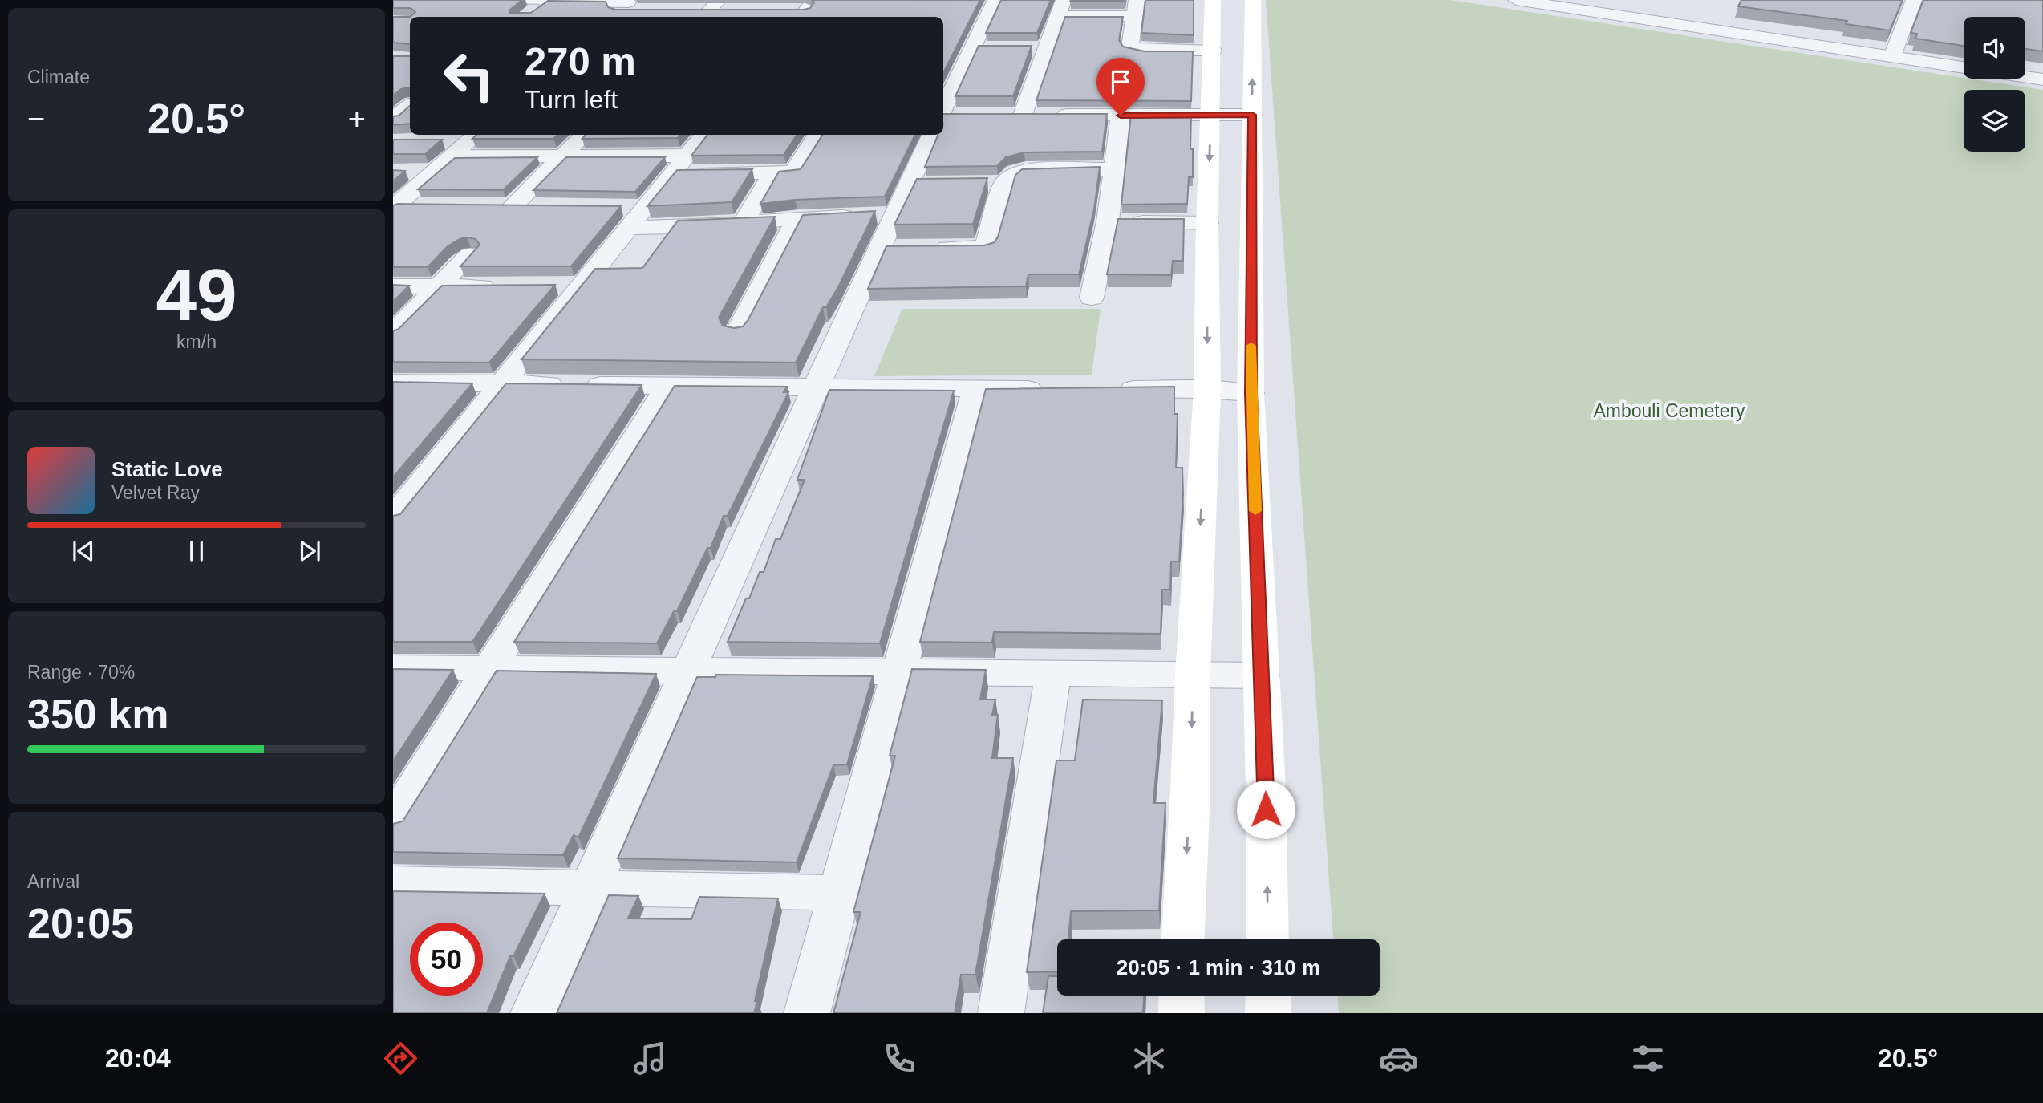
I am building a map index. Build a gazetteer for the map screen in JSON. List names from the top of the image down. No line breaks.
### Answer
{"parks":["Ambouli Cemetery"],"page":{"tile":["Climate",["49","km/h"],["Range · 70%","350 km"],["Arrival","20:05"]],"turn":["270 m","Turn left"],"heat":["−","20.5°","+"],"song":["Static Love","Velvet Ray"],"limit":"50","trip":"20:05 · 1 min · 310 m","tabs":["20:04","20.5°"]}}
